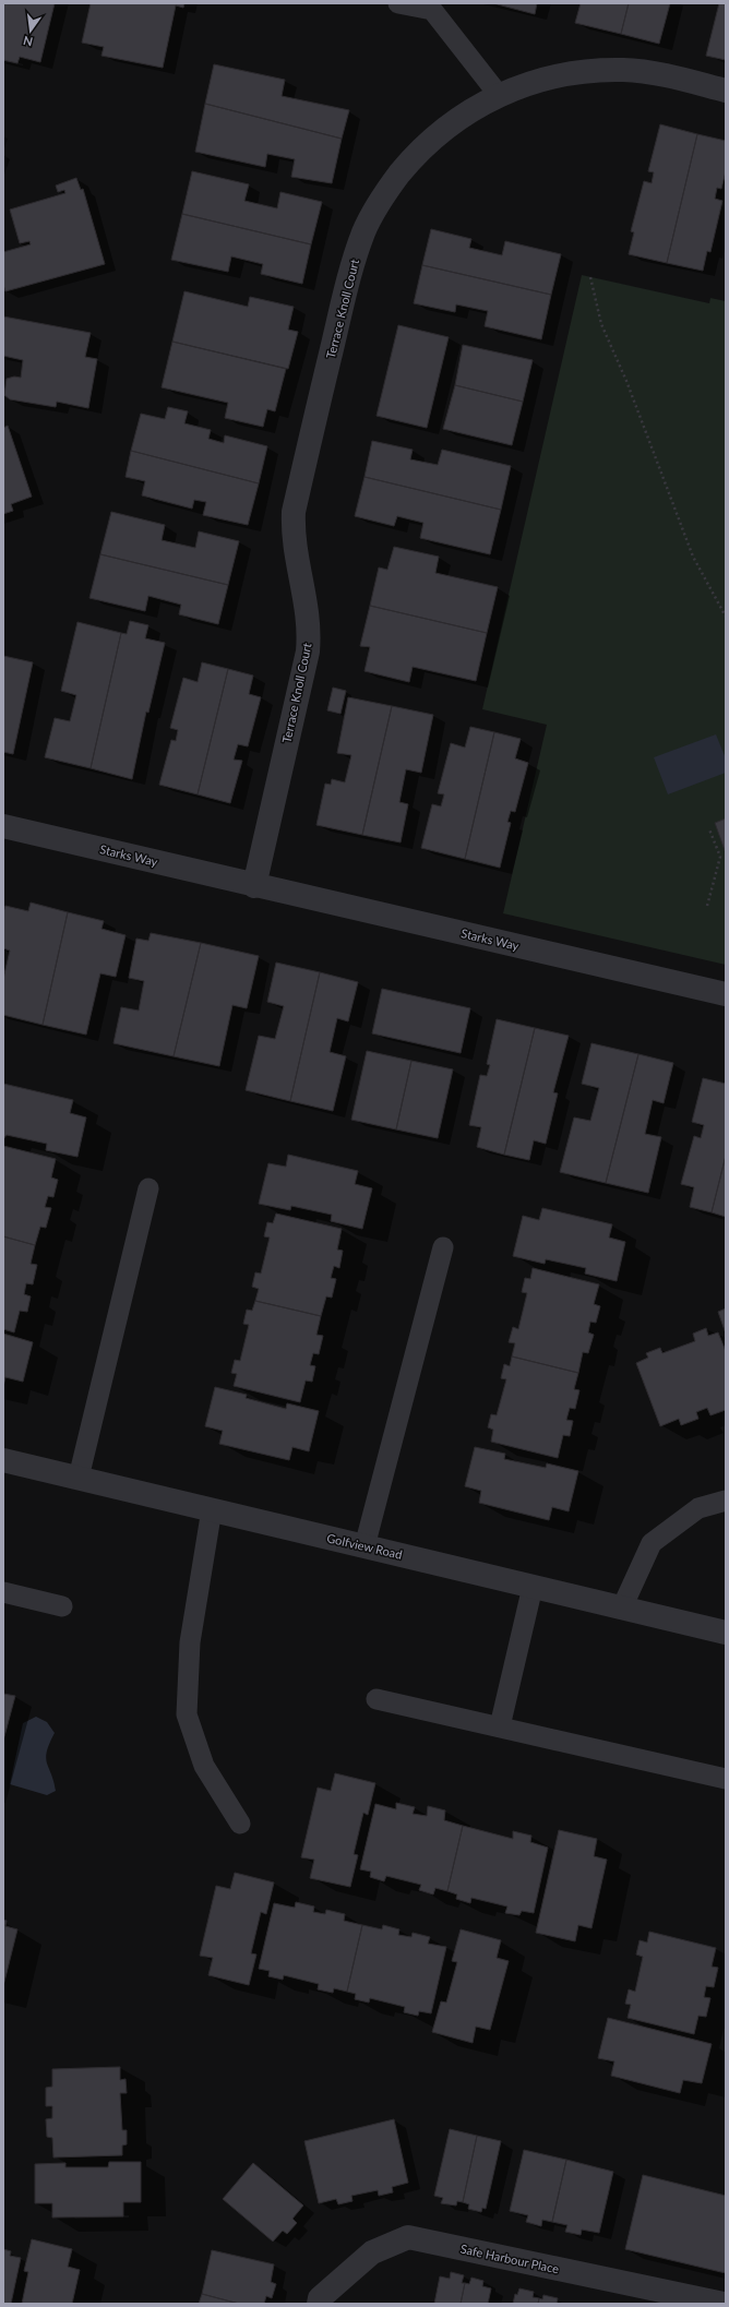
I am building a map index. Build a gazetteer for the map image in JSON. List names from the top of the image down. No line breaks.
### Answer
{"streets":{"street":["Terrace Knoll Court","Starks Way","Golfview Road","Safe Harbour Place"]},"crossings":[["Terrace Knoll Court","Starks Way"]],"north":"bottom"}
